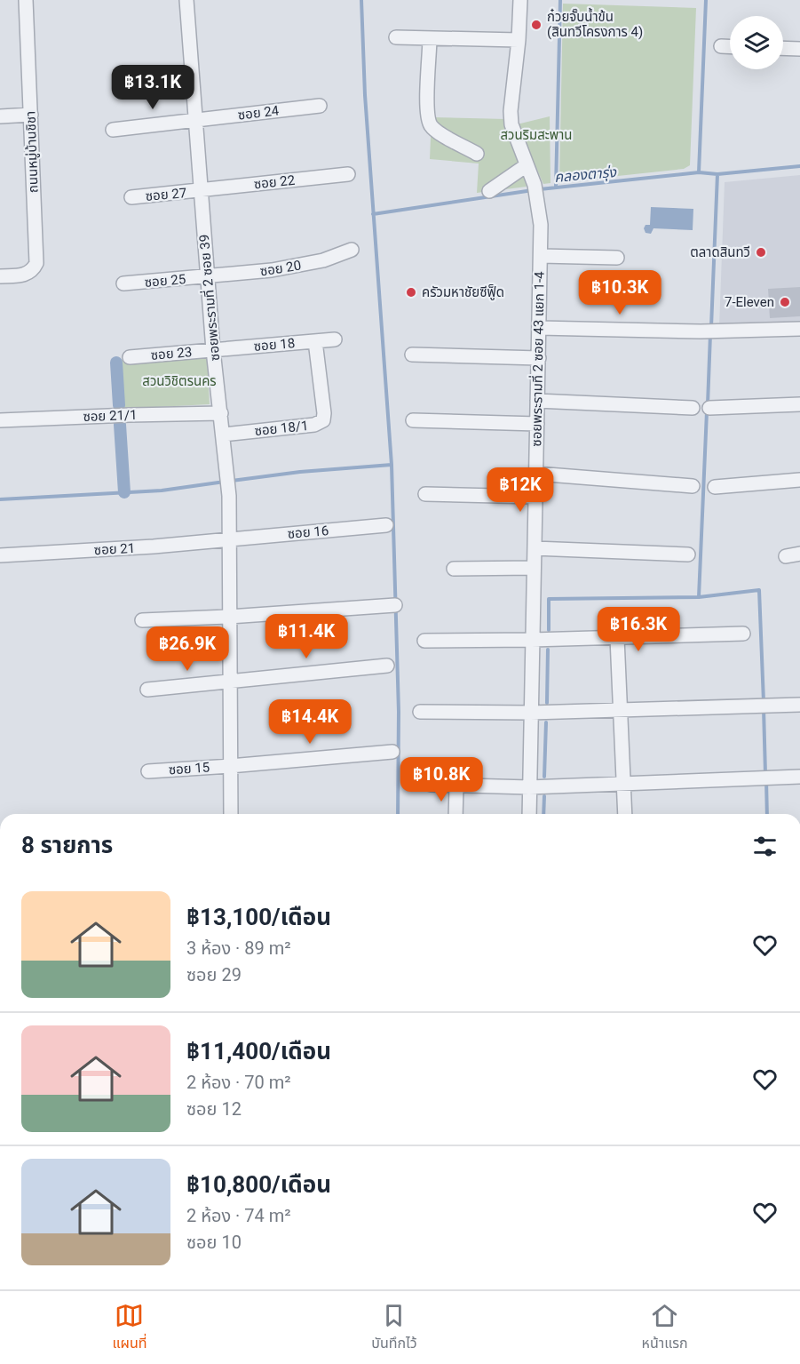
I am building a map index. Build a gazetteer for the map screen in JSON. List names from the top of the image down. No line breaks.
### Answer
{"streets":{"street":["ซอย 24","ถนนหมู่บ้านชิชา","ซอย 22","ซอย 27","ซอย 20","ซอย 25","ซอยพระรามที่ 2 ซอย 39","ซอย 18","ซอย 23","ซอยพระรามที่ 2 ซอย 43 แยก 1-4","ซอย 21/1","ซอย 18/1","ซอย 16","ซอย 21","ซอย 15"]},"crossings":[["ซอย 24","ซอยพระรามที่ 2 ซอย 39"],["ซอย 22","ซอย 27"],["ซอย 22","ซอยพระรามที่ 2 ซอย 39"],["ซอย 27","ซอยพระรามที่ 2 ซอย 39"],["ซอย 20","ซอย 25"],["ซอย 20","ซอยพระรามที่ 2 ซอย 39"],["ซอย 25","ซอยพระรามที่ 2 ซอย 39"],["ซอยพระรามที่ 2 ซอย 39","ซอย 18"],["ซอยพระรามที่ 2 ซอย 39","ซอย 23"],["ซอยพระรามที่ 2 ซอย 39","ซอย 21/1"],["ซอยพระรามที่ 2 ซอย 39","ซอย 18/1"],["ซอยพระรามที่ 2 ซอย 39","ซอย 16"],["ซอยพระรามที่ 2 ซอย 39","ซอย 21"],["ซอยพระรามที่ 2 ซอย 39","ซอย 15"],["ซอย 18","ซอย 23"],["ซอย 18","ซอย 18/1"],["ซอย 16","ซอย 21"]],"water":["คลองตารุ่ง"],"parks":["สวนริมสะพาน","สวนวิชิตรนคร"],"places":["ก๋วยจั๊บน้ำข้น (สินทวีโครงการ 4)","ตลาดสินทวี","ครัวมหาชัยซีฟู็ด","7-Eleven"],"page":{"price":["฿13.1K","฿10.3K","฿12K","฿16.3K","฿11.4K","฿26.9K","฿14.4K","฿10.8K"],"heading":"8 รายการ","list":[{"name":"฿13,100/เดือน","note":"3 ห้อง · 89 m² · ซอย 29"},{"name":"฿11,400/เดือน","note":"2 ห้อง · 70 m² · ซอย 12"},{"name":"฿10,800/เดือน","note":"2 ห้อง · 74 m² · ซอย 10"}],"tabs":["แผนที่","บันทึกไว้","หน้าแรก"]}}
